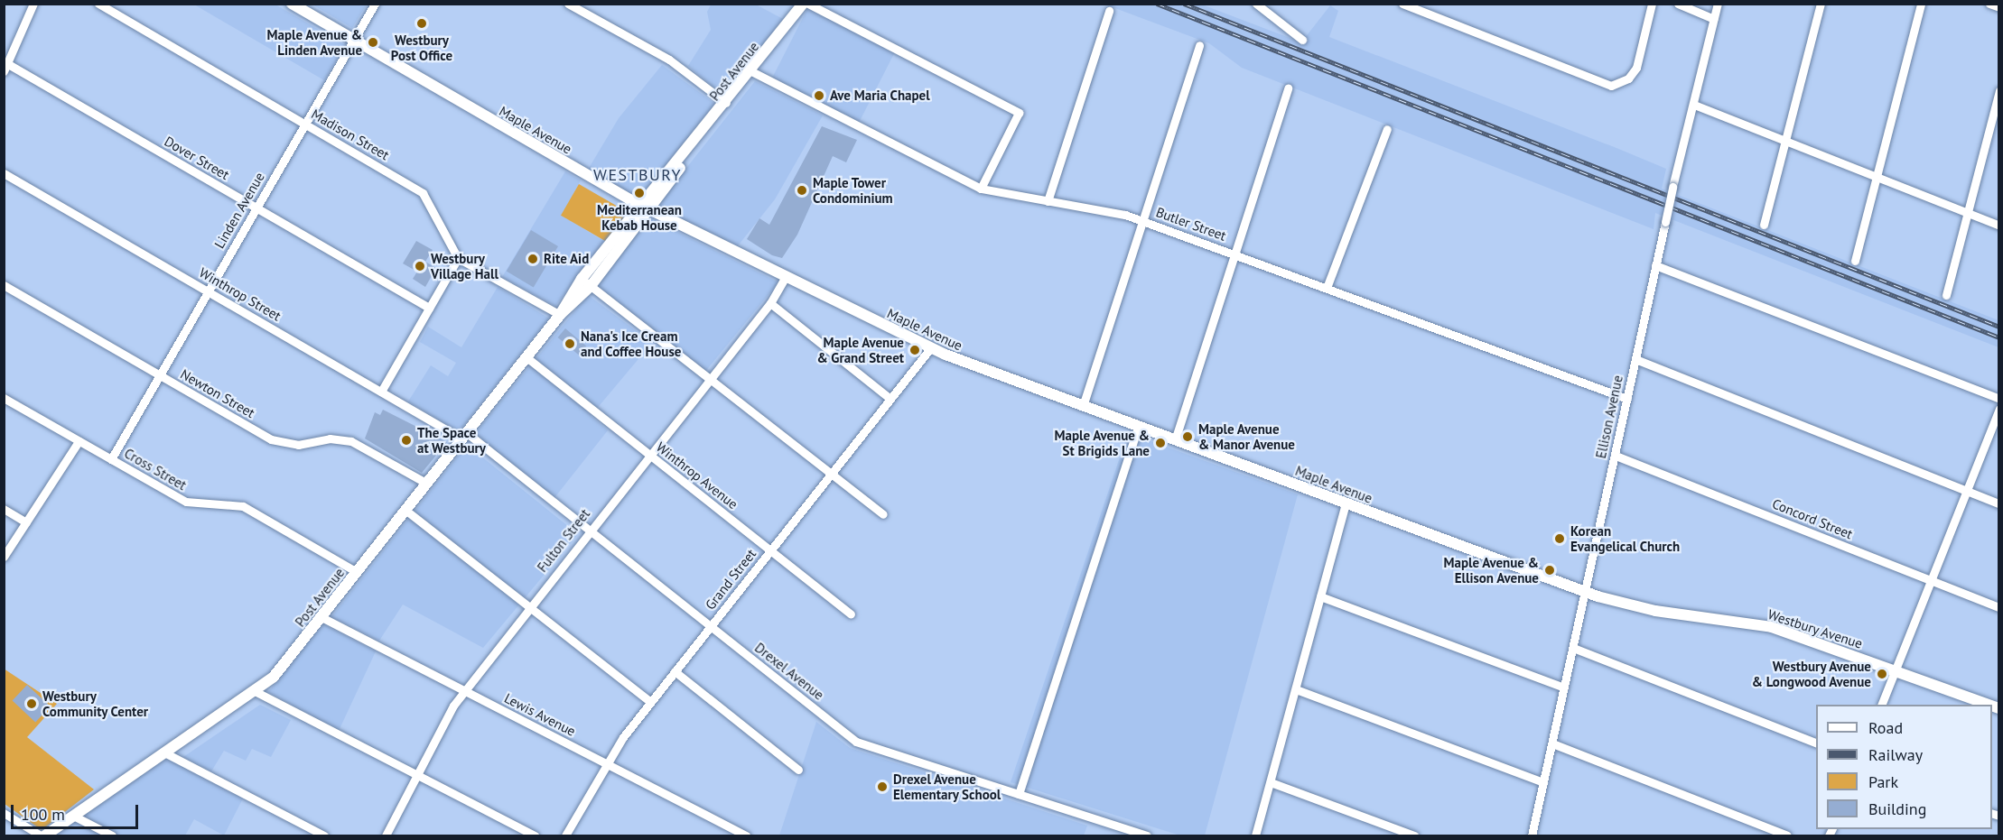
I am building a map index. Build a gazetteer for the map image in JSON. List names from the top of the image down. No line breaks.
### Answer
{"streets":{"main road":["Post Avenue","Maple Avenue","Westbury Avenue"],"street":["Madison Street","Dover Street","Linden Avenue","Butler Street","Winthrop Street","Newton Street","Ellison Avenue","Cross Street","Winthrop Avenue","Concord Street","Fulton Street","Grand Street","Drexel Avenue","Lewis Avenue"]},"crossings":[["Post Avenue","Maple Avenue"],["Post Avenue","Butler Street"],["Post Avenue","Winthrop Street"],["Post Avenue","Newton Street"],["Post Avenue","Cross Street"],["Post Avenue","Winthrop Avenue"],["Post Avenue","Drexel Avenue"],["Post Avenue","Lewis Avenue"],["Maple Avenue","Linden Avenue"],["Maple Avenue","Ellison Avenue"],["Maple Avenue","Fulton Street"],["Maple Avenue","Grand Street"],["Maple Avenue","Westbury Avenue"],["Madison Street","Linden Avenue"],["Dover Street","Linden Avenue"],["Linden Avenue","Winthrop Street"],["Linden Avenue","Newton Street"],["Linden Avenue","Cross Street"],["Butler Street","Ellison Avenue"],["Winthrop Street","Drexel Avenue"],["Ellison Avenue","Concord Street"],["Ellison Avenue","Westbury Avenue"],["Winthrop Avenue","Fulton Street"],["Winthrop Avenue","Grand Street"],["Fulton Street","Drexel Avenue"],["Fulton Street","Lewis Avenue"],["Grand Street","Drexel Avenue"],["Grand Street","Lewis Avenue"]],"districts":["WESTBURY"],"places":["Westbury Post Office","Maple Avenue & Linden Avenue","Ave Maria Chapel","Maple Tower Condominium","Mediterranean Kebab House","Rite Aid","Westbury Village Hall","Nana's Ice Cream and Coffee House","Maple Avenue & Grand Street","Maple Avenue & Manor Avenue","The Space at Westbury","Maple Avenue & St Brigids Lane","Korean Evangelical Church","Maple Avenue & Ellison Avenue","Westbury Avenue & Longwood Avenue","Westbury Community Center","Drexel Avenue Elementary School"],"legend":["Road","Railway","Park","Building"],"scale_bar":"100 m"}
